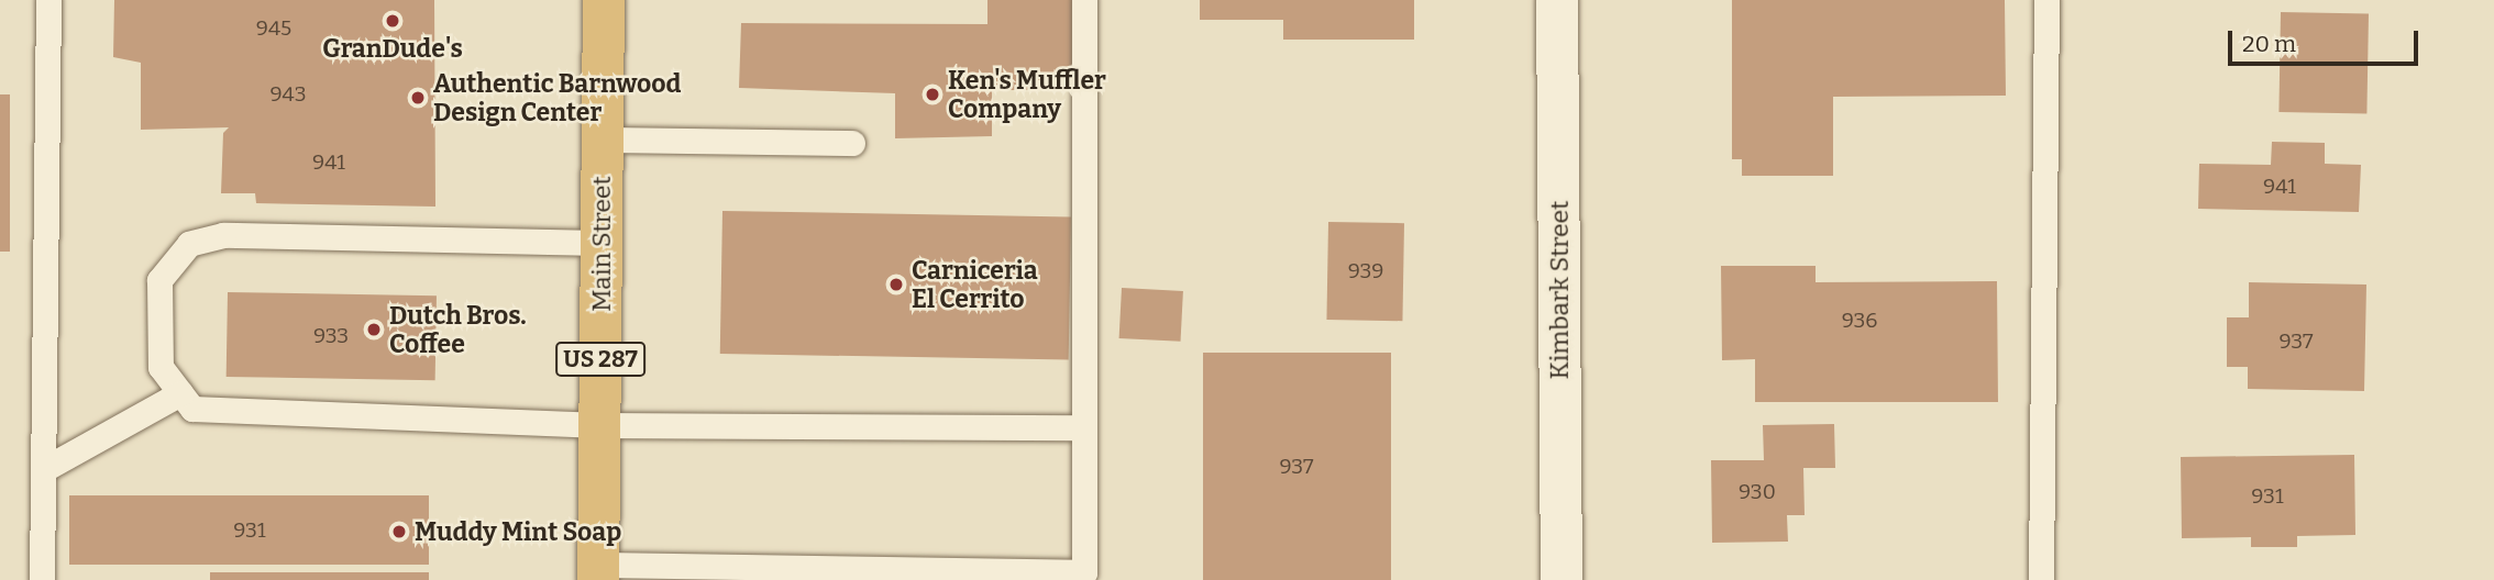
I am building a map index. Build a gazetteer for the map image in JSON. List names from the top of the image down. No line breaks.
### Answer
{"streets":{"highway":["Main Street","US 287"],"street":["Kimbark Street"]},"places":["GranDude's","Ken's Muffler Company","Authentic Barnwood Design Center","Carniceria El Cerrito","Dutch Bros. Coffee","Muddy Mint Soap"],"house_numbers":["945","943","941","941","939","936","933","937","937","930","931","931"],"scale_bar":"20 m"}
